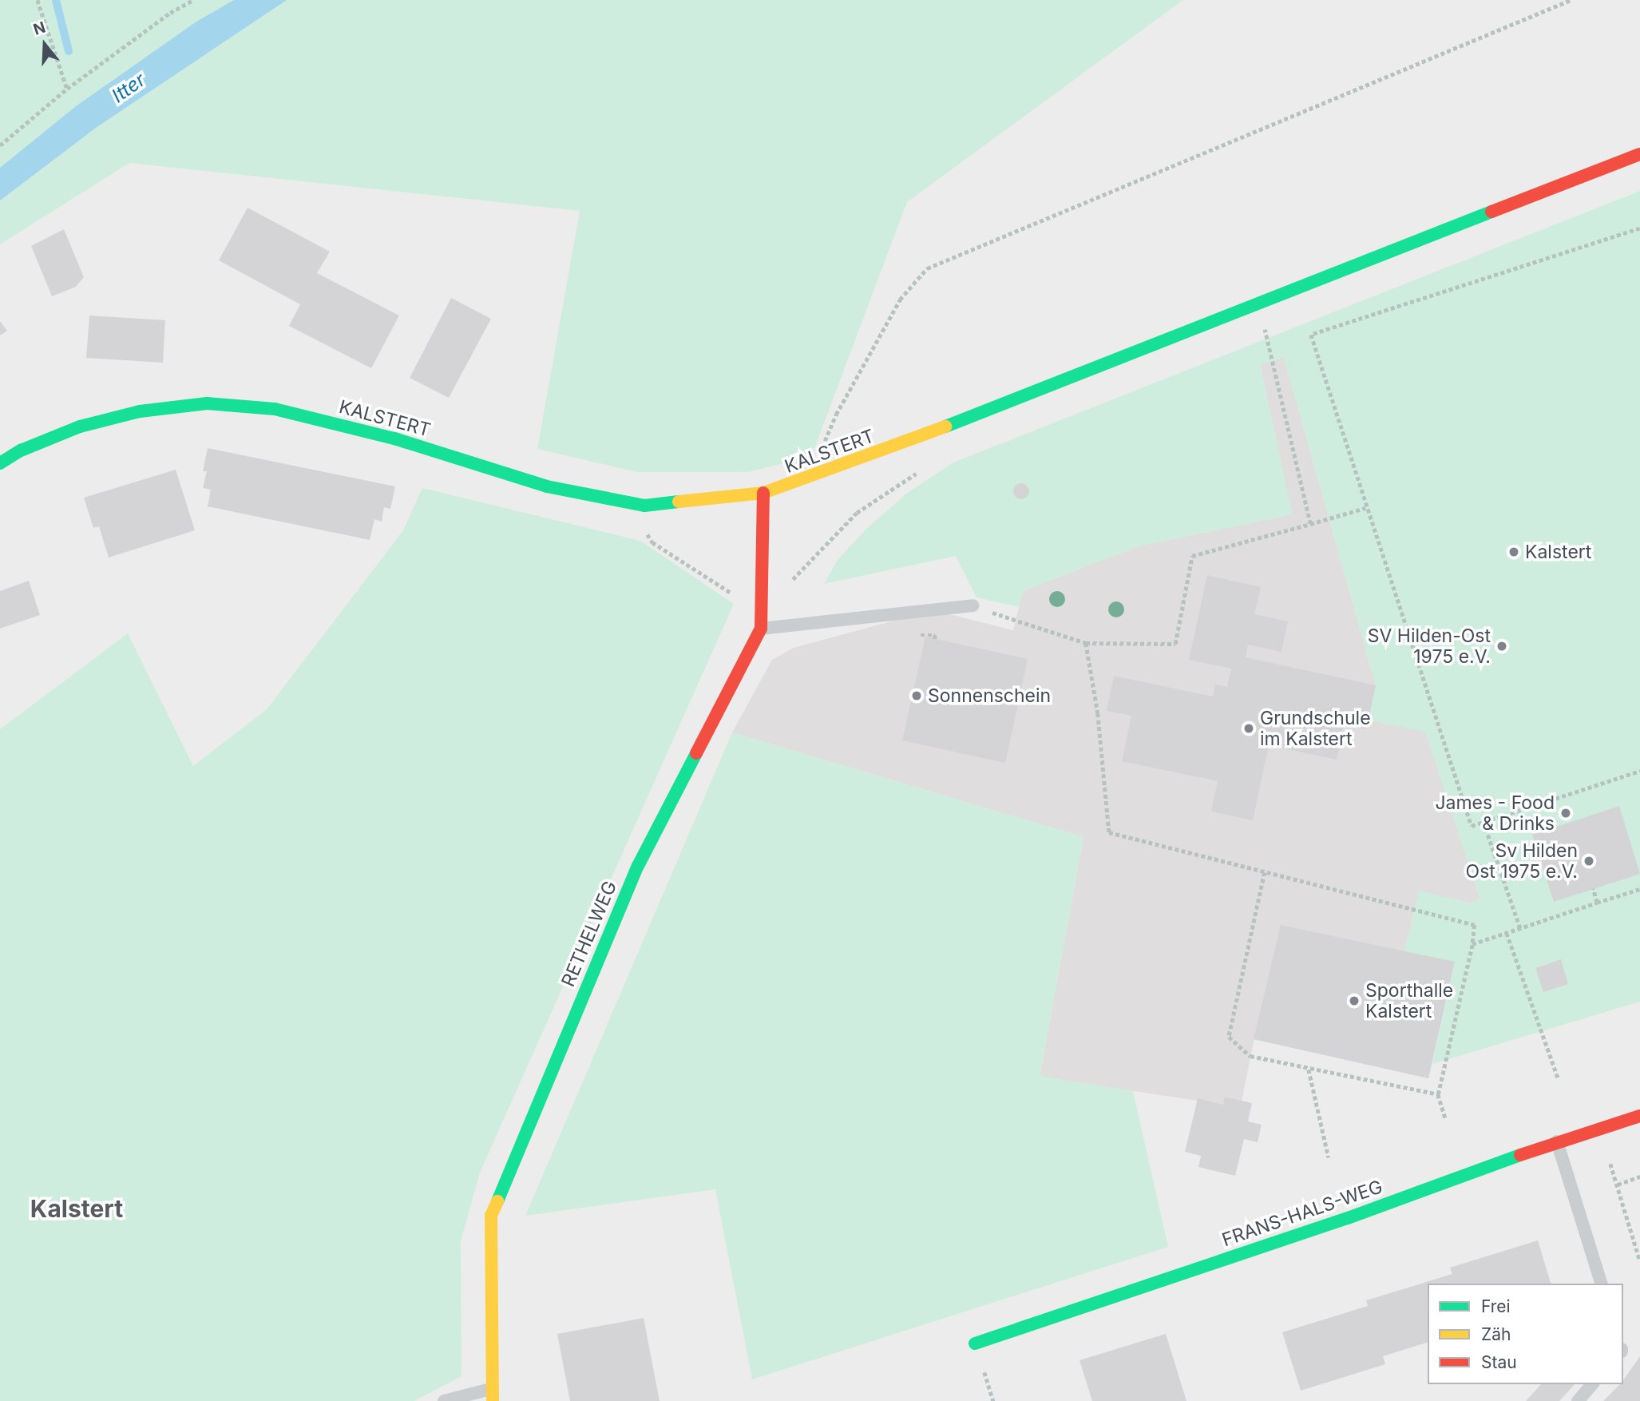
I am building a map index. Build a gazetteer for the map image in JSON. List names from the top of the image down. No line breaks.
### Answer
{"streets":{"street":["KALSTERT","RETHELWEG","FRANS-HALS-WEG"]},"crossings":[["KALSTERT","RETHELWEG"]],"districts":["Kalstert"],"water":["Itter"],"places":["Kalstert","SV Hilden-Ost 1975 e.V.","Sonnenschein","Grundschule im Kalstert","James - Food & Drinks","Sv Hilden Ost 1975 e.V.","Sporthalle Kalstert"],"legend":["Frei","Zäh","Stau"],"north":"top"}
